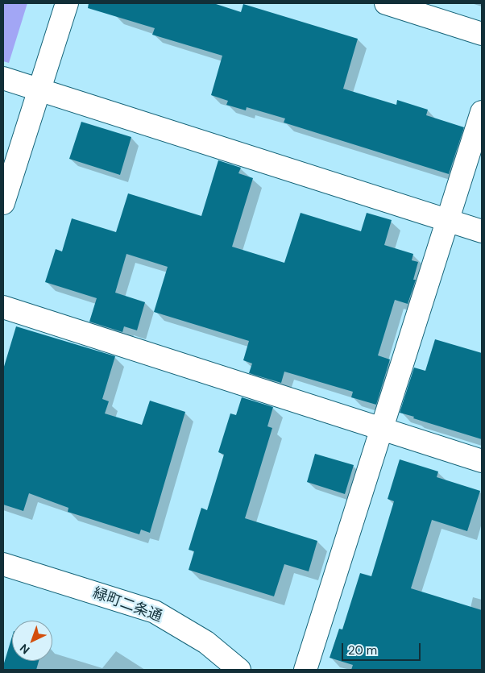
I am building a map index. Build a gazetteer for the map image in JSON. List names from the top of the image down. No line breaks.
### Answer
{"streets":{"street":["緑町二条通"]},"scale_bar":"20 m","north":"bottom left"}
